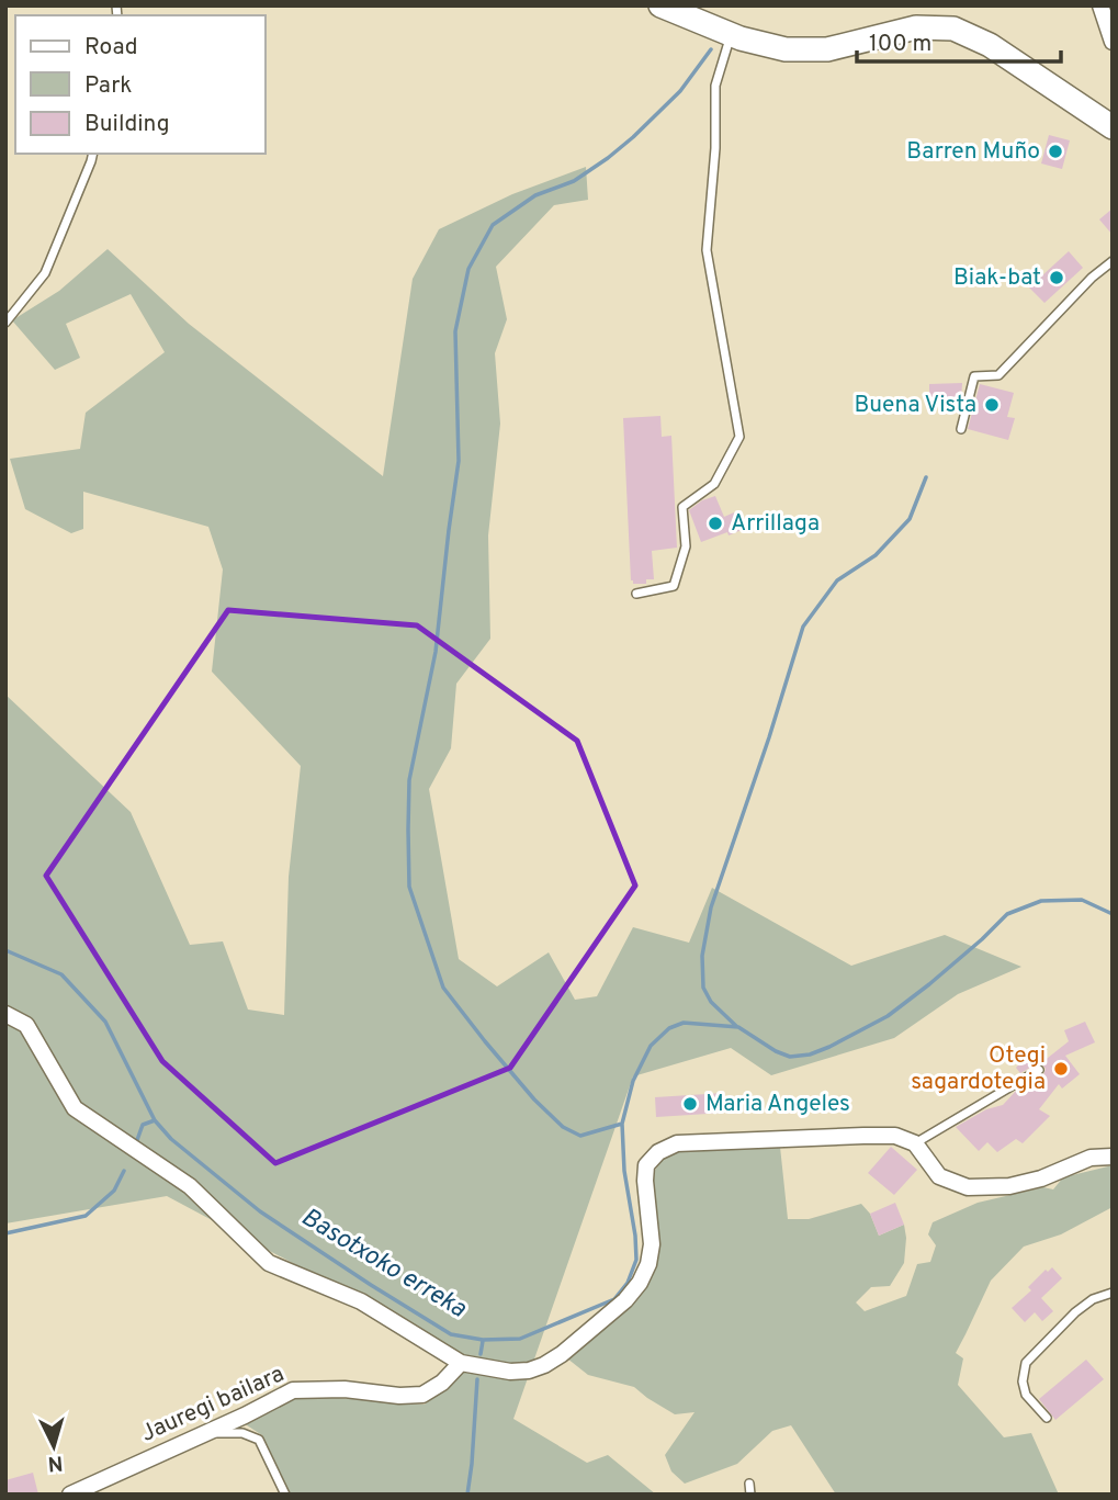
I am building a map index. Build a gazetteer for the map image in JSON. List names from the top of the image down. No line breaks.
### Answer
{"streets":{"street":["Jauregi bailara"]},"water":["Basotxoko erreka"],"places":["Barren Muño","Biak-bat","Buena Vista","Arrillaga","Otegi sagardotegia","Maria Angeles"],"legend":["Road","Park","Building"],"scale_bar":"100 m","north":"bottom"}
